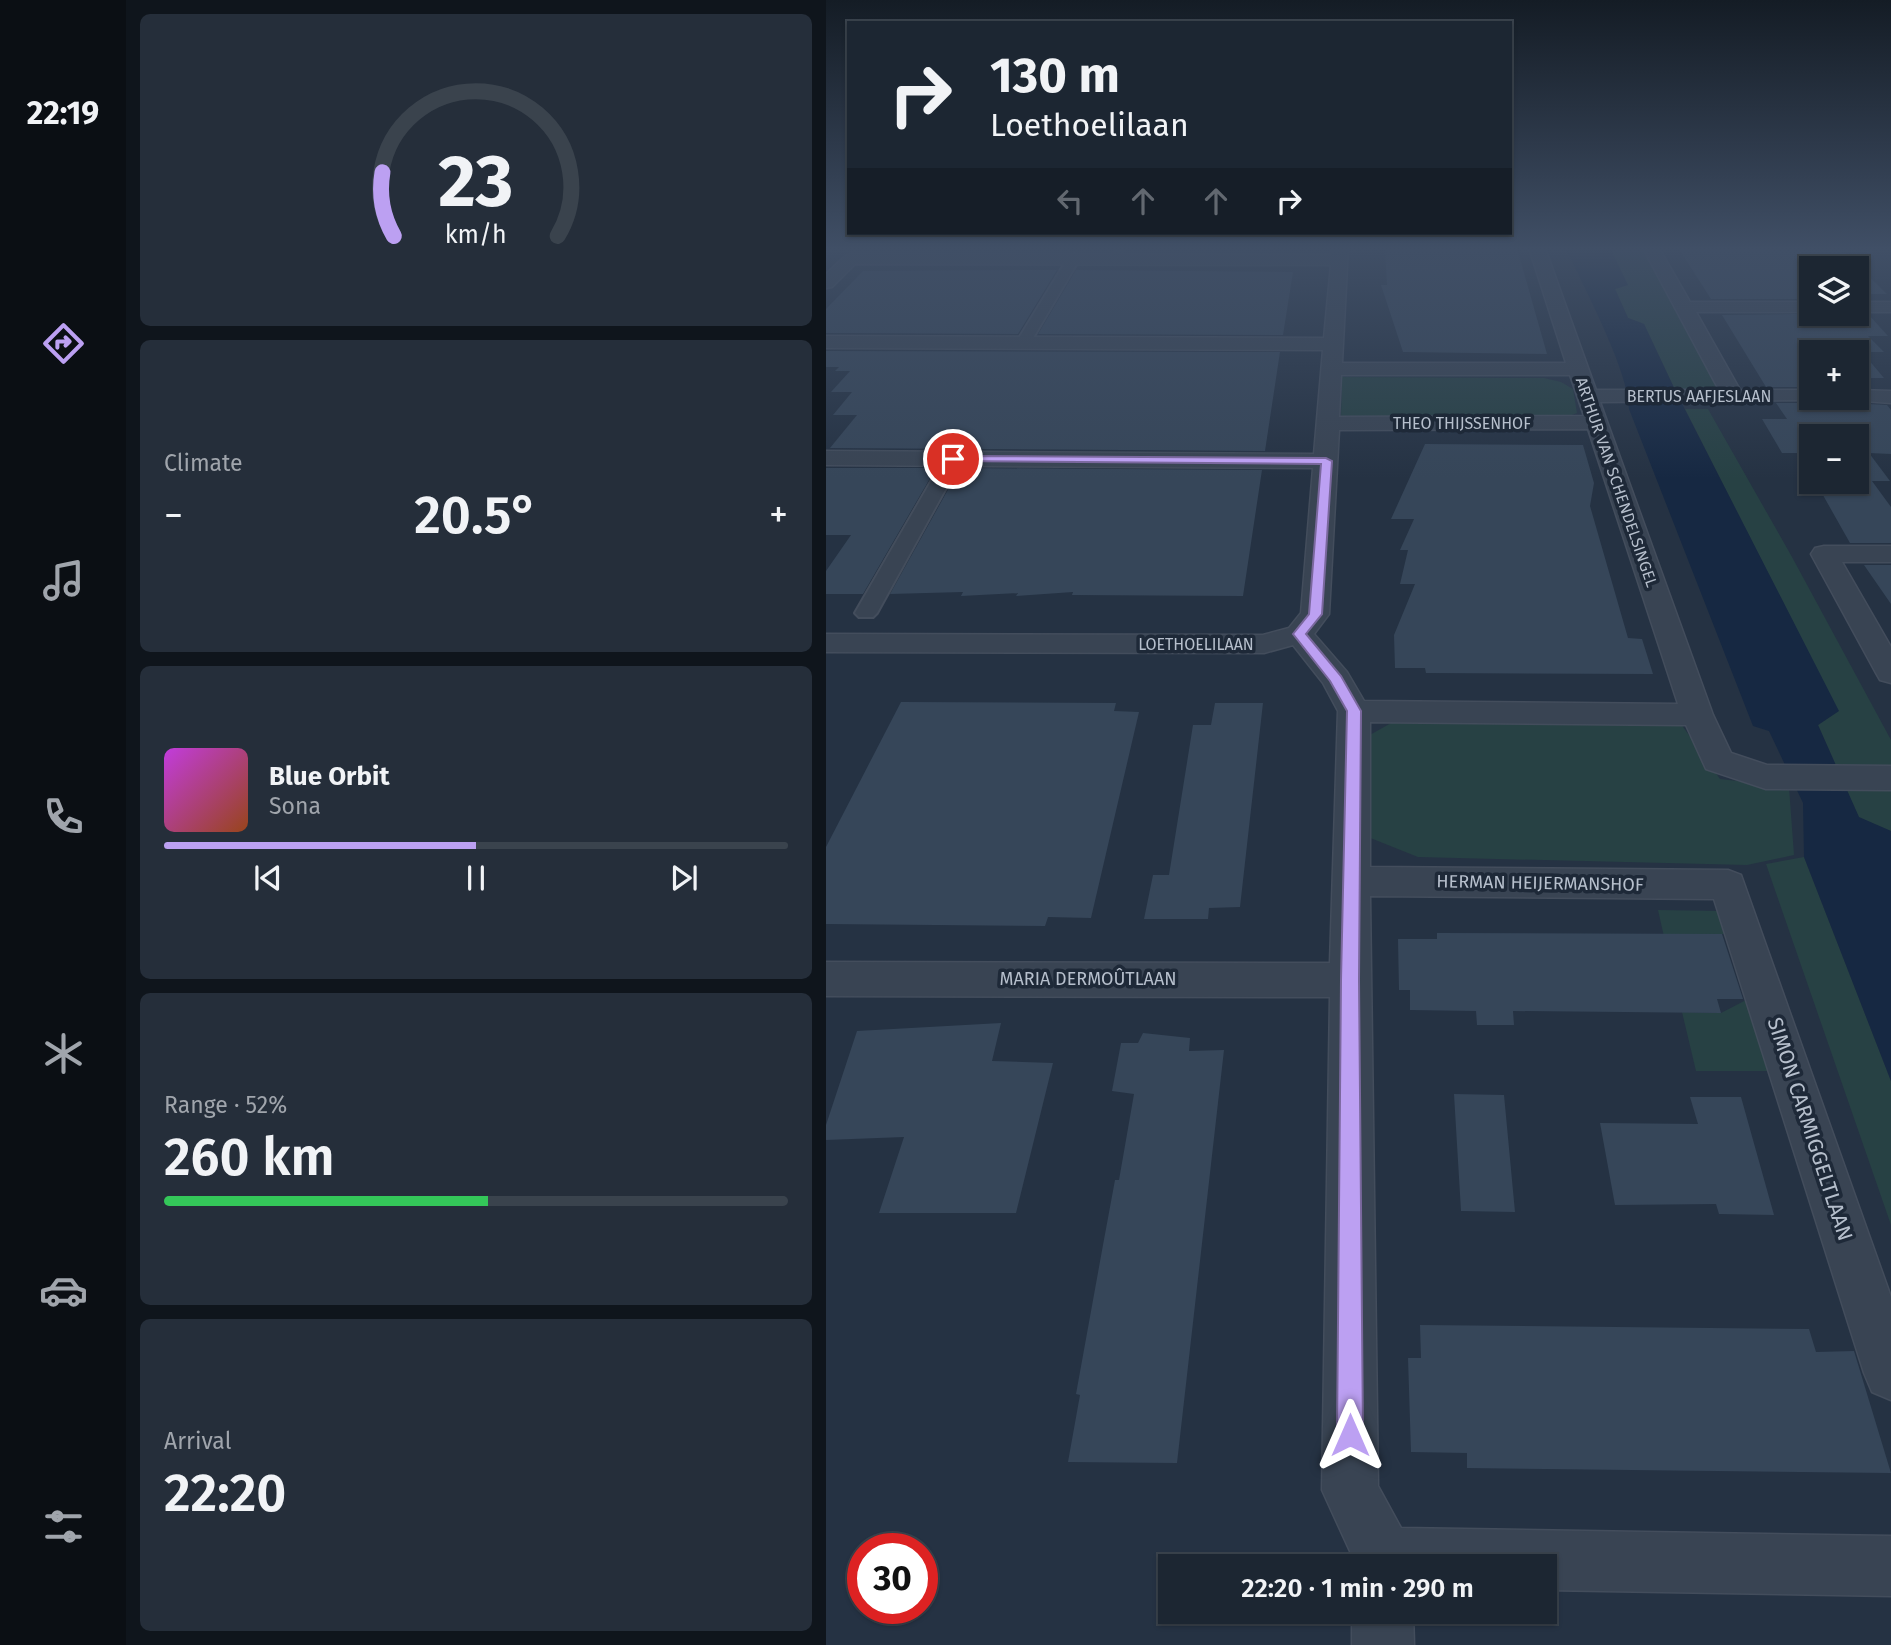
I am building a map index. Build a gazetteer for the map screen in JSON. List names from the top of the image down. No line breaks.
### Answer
{"streets":{"street":["BERTUS AAFJESLAAN","THEO THIJSSENHOF","ARTHUR VAN SCHENDELSINGEL","LOETHOELILAAN","HERMAN HEIJERMANSHOF","MARIA DERMOÛTLAAN","SIMON CARMIGGELTLAAN"]},"crossings":[["BERTUS AAFJESLAAN","ARTHUR VAN SCHENDELSINGEL"],["THEO THIJSSENHOF","ARTHUR VAN SCHENDELSINGEL"],["HERMAN HEIJERMANSHOF","SIMON CARMIGGELTLAAN"]],"page":{"tabs":"22:19","turn":["130 m","Loethoelilaan"],"map_buttons":["+","−"],"tile":["Climate",["Range · 52%","260 km"],["Arrival","22:20"]],"heat":["−","20.5°","+"],"song":["Blue Orbit","Sona"],"limit":"30","trip":"22:20 · 1 min · 290 m","gauge":["23","km/h"]}}
